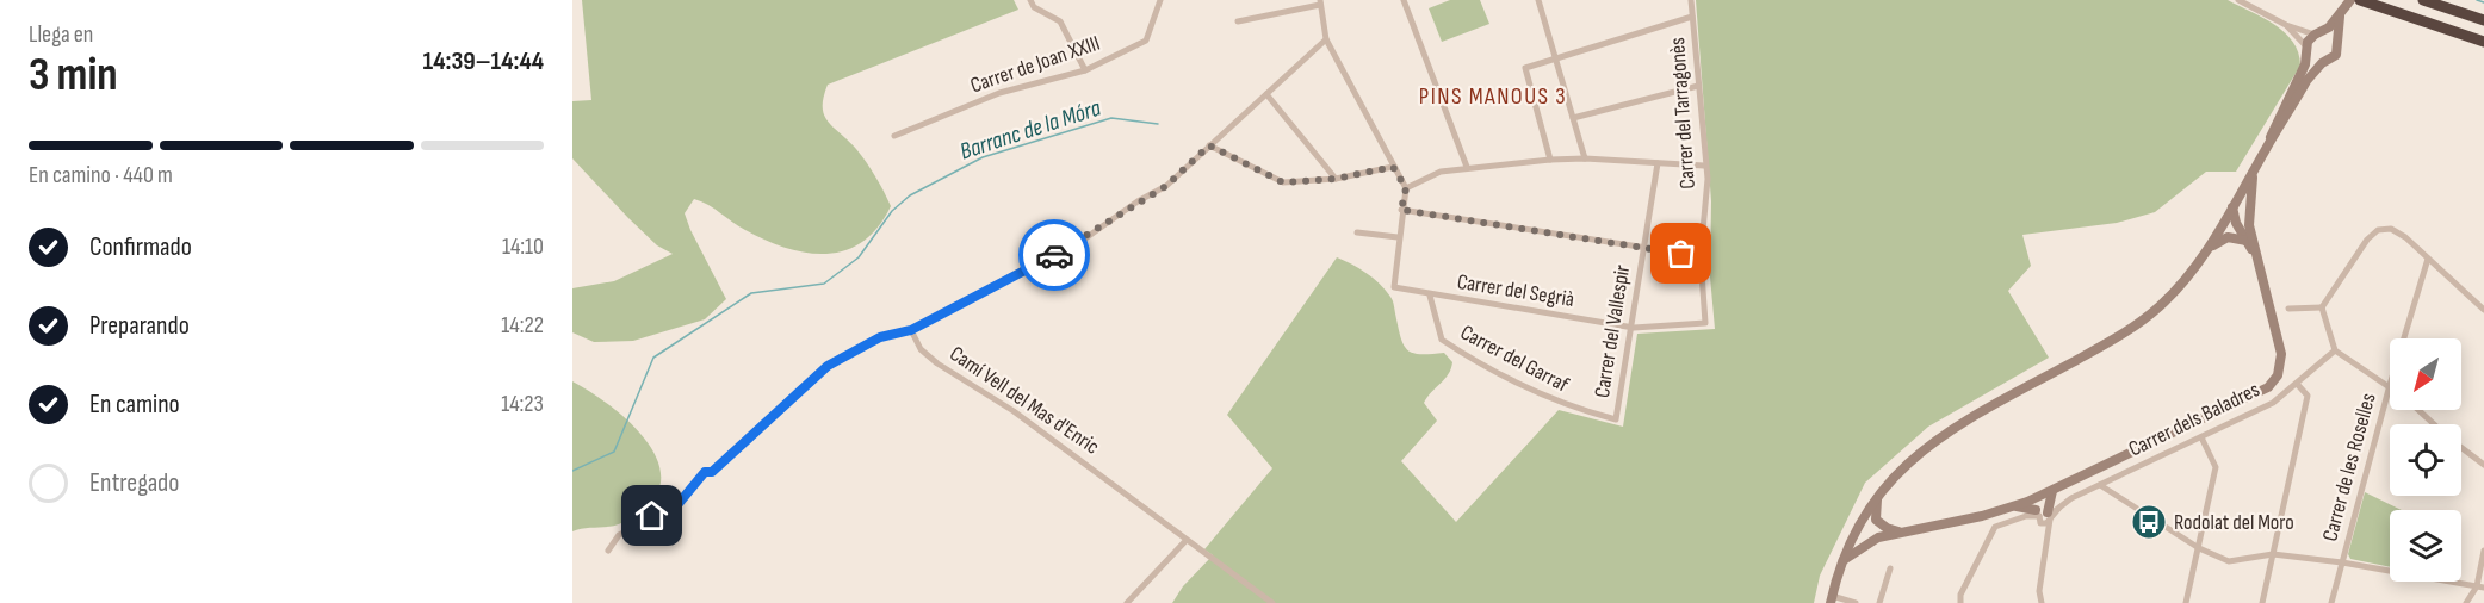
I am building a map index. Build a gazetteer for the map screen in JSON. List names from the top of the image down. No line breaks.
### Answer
{"streets":{"street":["Carrer de Joan XXIII","Carrer del Tarragonès","Carrer del Segrià","Carrer del Vallespir","Carrer del Garraf","Camí Vell del Mas d'Enric","Carrer dels Baladres","Carrer de les Roselles"]},"crossings":[["Carrer del Tarragonès","Carrer del Segrià"],["Carrer del Tarragonès","Carrer del Vallespir"],["Carrer del Segrià","Carrer del Vallespir"],["Carrer del Segrià","Carrer del Garraf"],["Carrer del Vallespir","Carrer del Garraf"]],"districts":["PINS MANOUS 3"],"water":["Barranc de la Móra"],"places":{"bus stop":["Rodolat del Moro"]},"north":"bottom left","page":{"heading":["3 min","Llega en","14:39–14:44"],"bar":"En camino · 440 m","list":[["Confirmado","14:10"],["Preparando","14:22"],["En camino","14:23"],"Entregado"]}}
